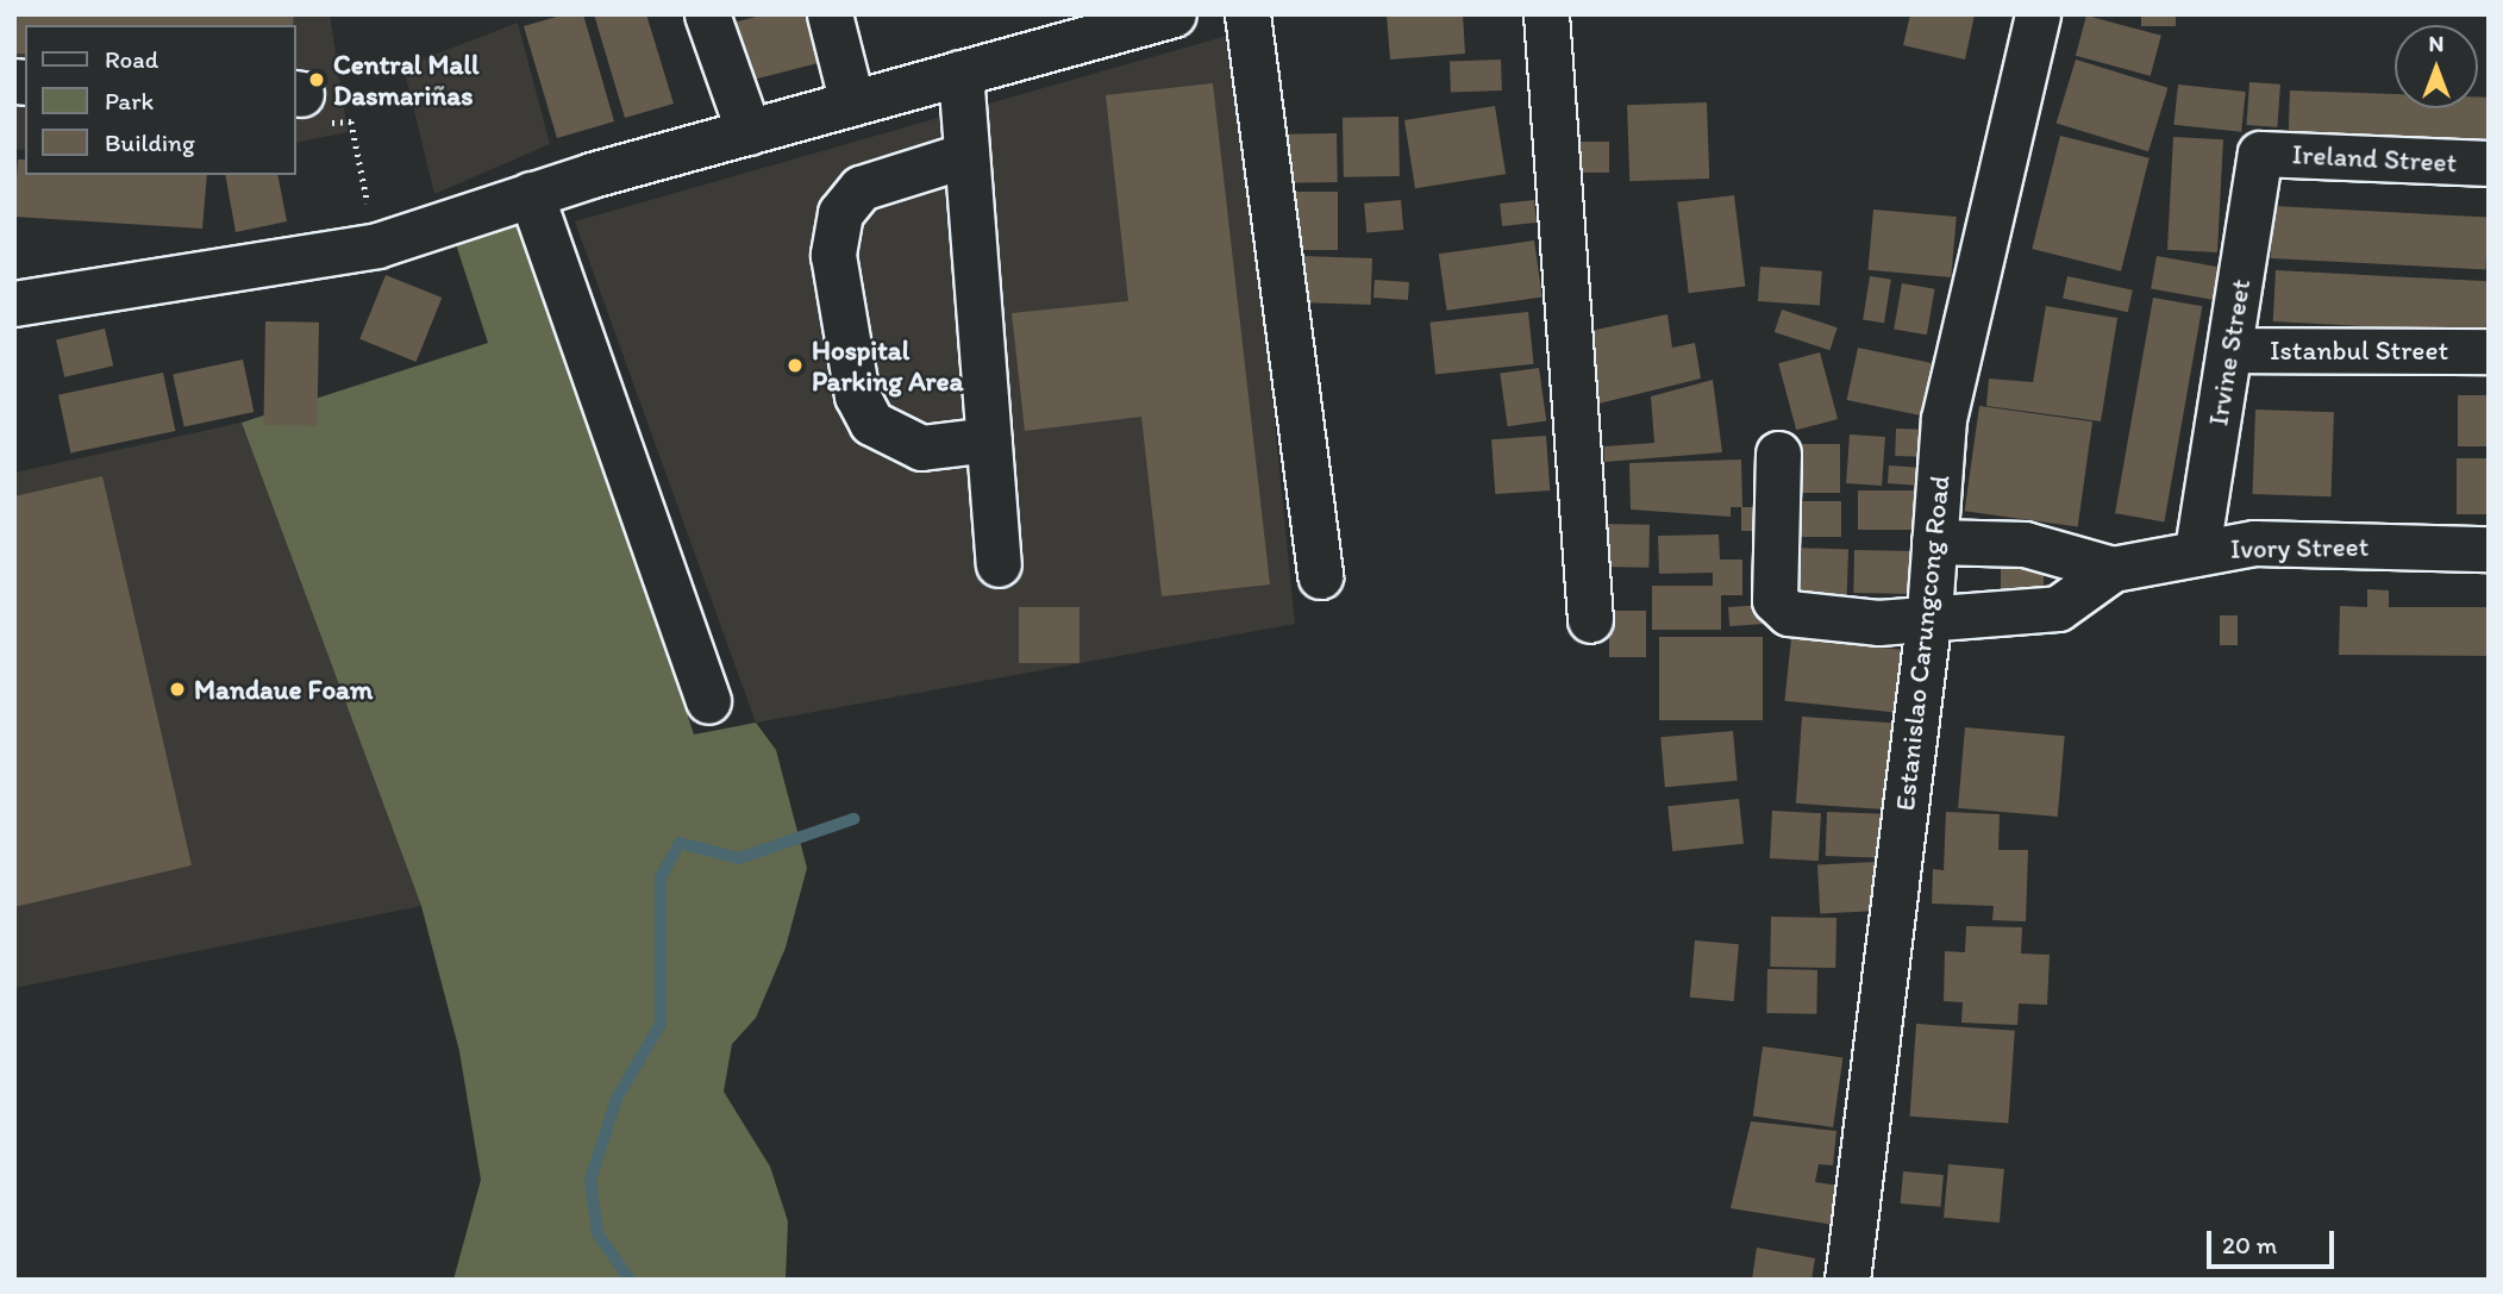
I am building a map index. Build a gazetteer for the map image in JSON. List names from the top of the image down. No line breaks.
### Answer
{"streets":{"street":["Ireland Street","Istanbul Street","Irvine Street","Ivory Street","Estanislao Carungcong Road"]},"crossings":[["Ireland Street","Irvine Street"],["Istanbul Street","Irvine Street"],["Irvine Street","Ivory Street"],["Ivory Street","Estanislao Carungcong Road"]],"places":["Central Mall Dasmariñas","Hospital Parking Area","Mandaue Foam"],"legend":["Road","Park","Building"],"scale_bar":"20 m","north":"top"}
